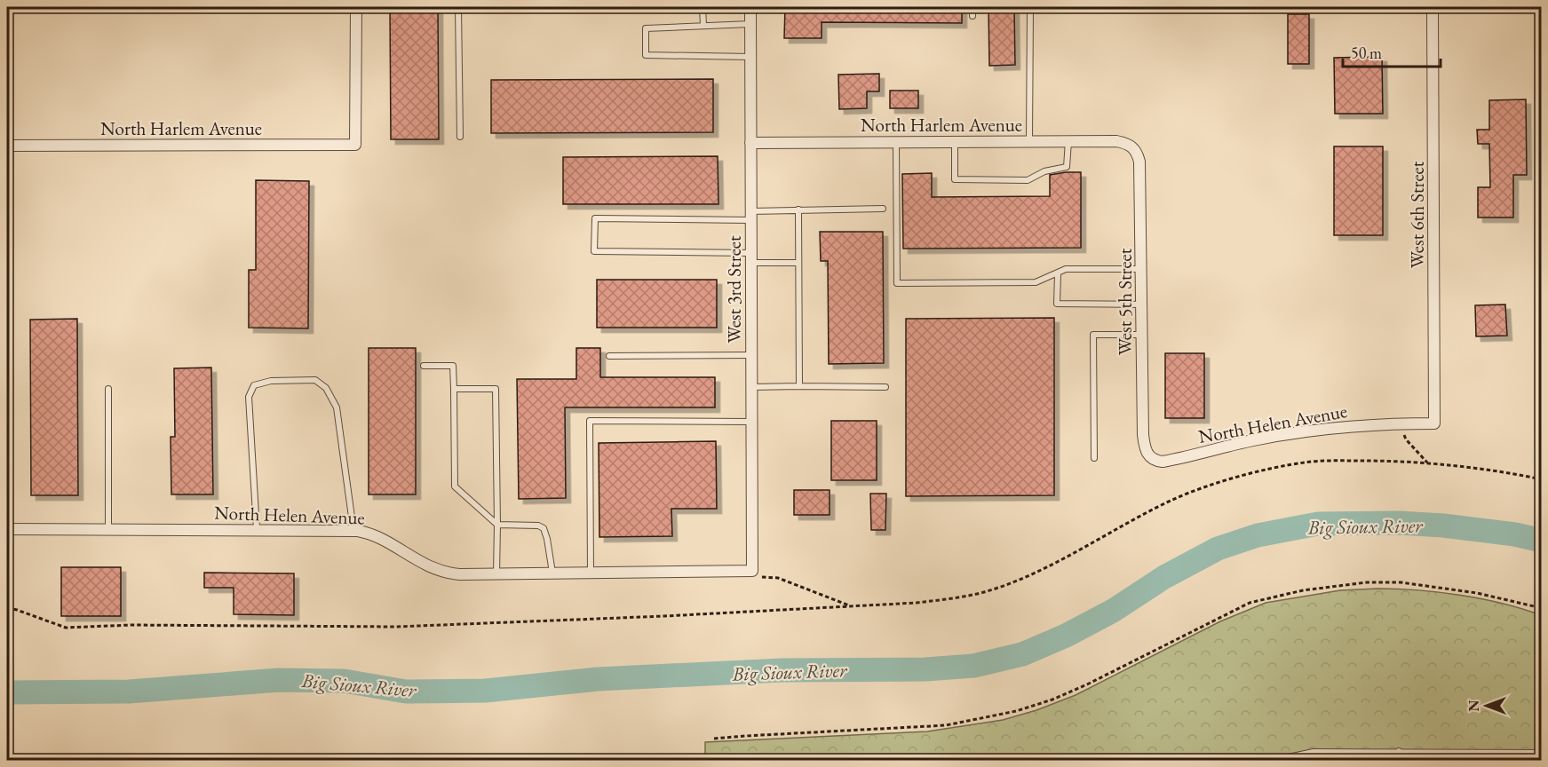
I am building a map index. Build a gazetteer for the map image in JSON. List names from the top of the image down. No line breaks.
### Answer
{"streets":{"street":["North Harlem Avenue","West 6th Street","West 3rd Street","West 5th Street","North Helen Avenue"]},"crossings":[["North Harlem Avenue","West 3rd Street"],["North Harlem Avenue","West 5th Street"],["West 6th Street","North Helen Avenue"],["West 3rd Street","North Helen Avenue"],["West 5th Street","North Helen Avenue"]],"water":["Big Sioux River"],"scale_bar":"50 m","north":"left"}
